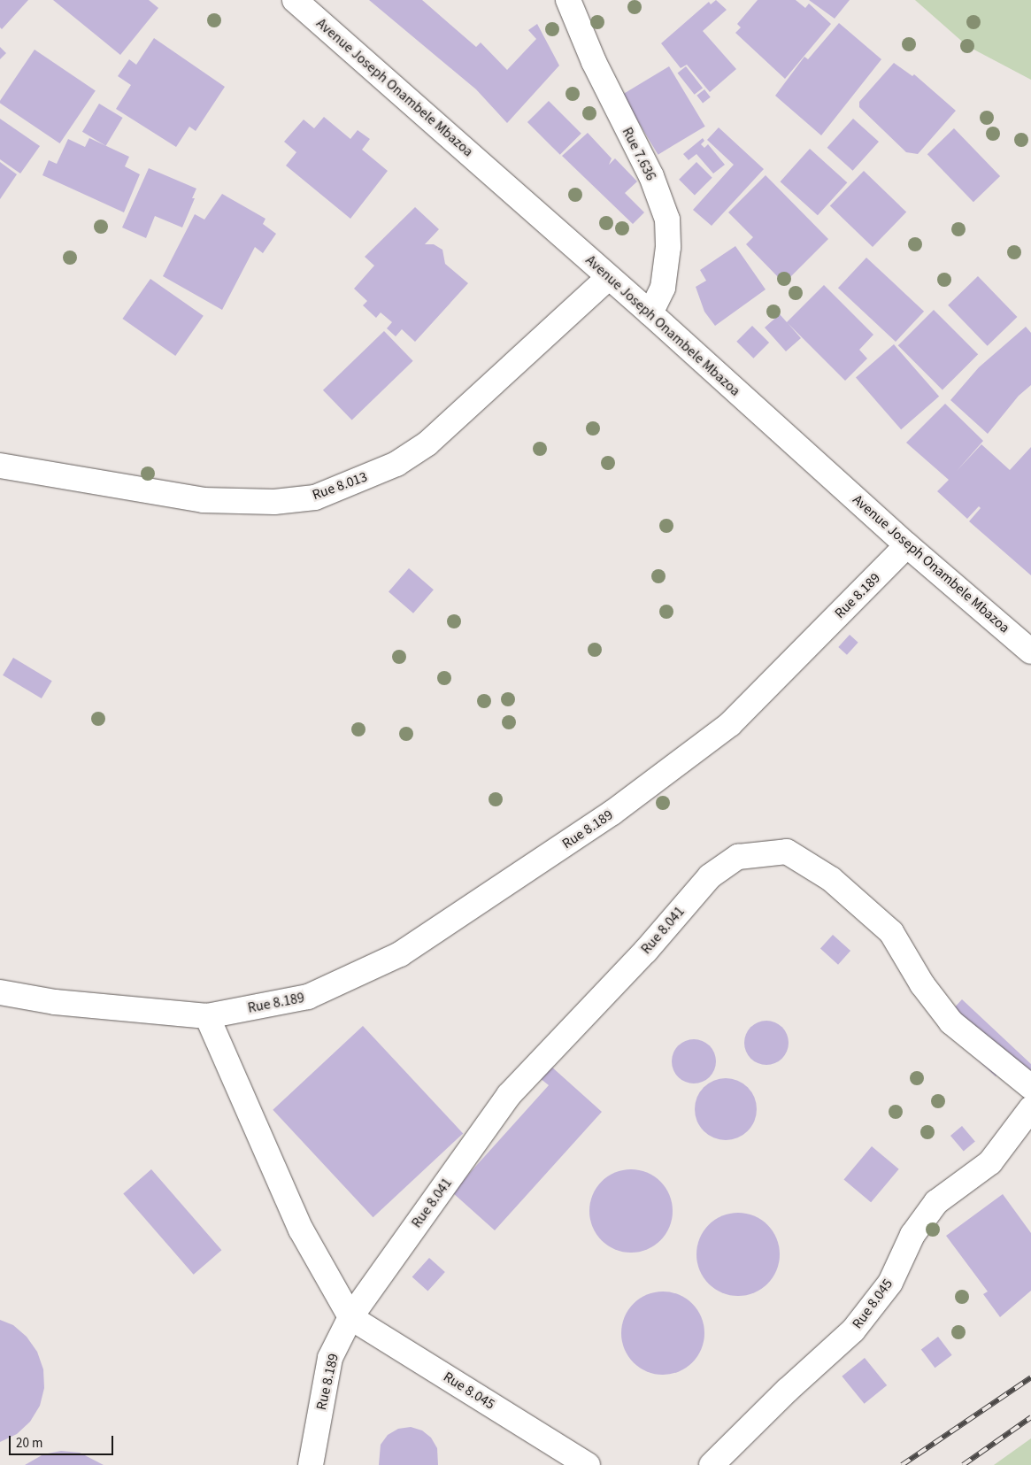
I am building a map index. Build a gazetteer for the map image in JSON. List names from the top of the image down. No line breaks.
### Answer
{"streets":{"street":["Avenue Joseph Onambele Mbazoa","Rue 7.636","Rue 8.013","Rue 8.189","Rue 8.041","Rue 8.045"]},"crossings":[["Avenue Joseph Onambele Mbazoa","Rue 7.636"],["Avenue Joseph Onambele Mbazoa","Rue 8.013"],["Avenue Joseph Onambele Mbazoa","Rue 8.189"],["Rue 8.189","Rue 8.041"],["Rue 8.189","Rue 8.045"],["Rue 8.041","Rue 8.045"]],"scale_bar":"20 m"}
